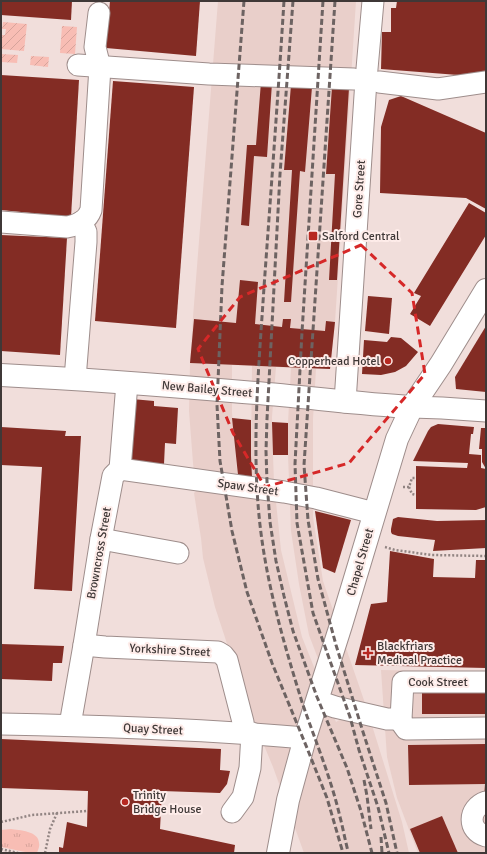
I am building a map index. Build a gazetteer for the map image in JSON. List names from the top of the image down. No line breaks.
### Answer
{"streets":{"main road":["New Bailey Street","Chapel Street"],"street":["Gore Street","Spaw Street","Browncross Street","Yorkshire Street","Cook Street","Quay Street"]},"crossings":[["Gore Street","New Bailey Street"],["New Bailey Street","Browncross Street"],["New Bailey Street","Chapel Street"],["Spaw Street","Browncross Street"],["Spaw Street","Chapel Street"],["Browncross Street","Yorkshire Street"],["Browncross Street","Quay Street"],["Chapel Street","Quay Street"],["Yorkshire Street","Quay Street"]],"places":{"transit":["Salford Central"],"other":["Copperhead Hotel","Trinity Bridge House"],"health":["Blackfriars Medical Practice"]}}
